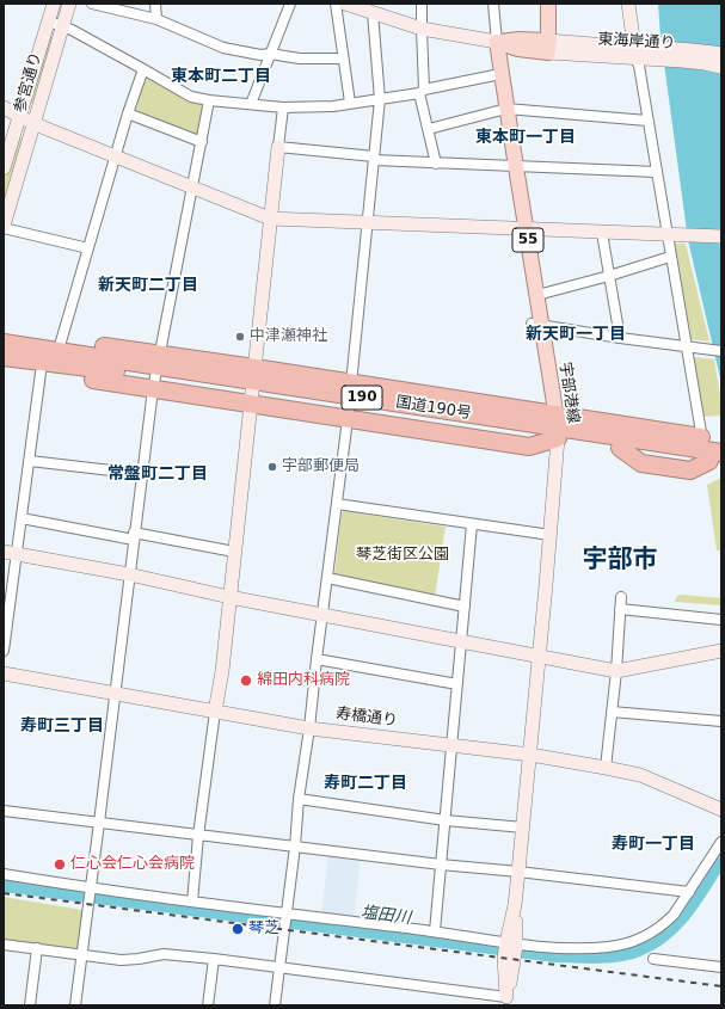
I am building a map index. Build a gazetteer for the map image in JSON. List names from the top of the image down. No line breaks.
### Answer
{"streets":{"highway":["190","国道190号"],"main road":["55","宇部港線"],"street":["東海岸通り","参宮通り","寿橋通り"]},"crossings":[["宇部港線","国道190号"]],"districts":["東本町二丁目","東本町一丁目","新天町二丁目","新天町一丁目","常盤町二丁目","宇部市","寿町三丁目","寿町二丁目","寿町一丁目"],"water":["塩田川"],"parks":["琴芝街区公園"],"places":["中津瀬神社","宇部郵便局","綿田内科病院","仁心会仁心会病院","琴芝"]}
